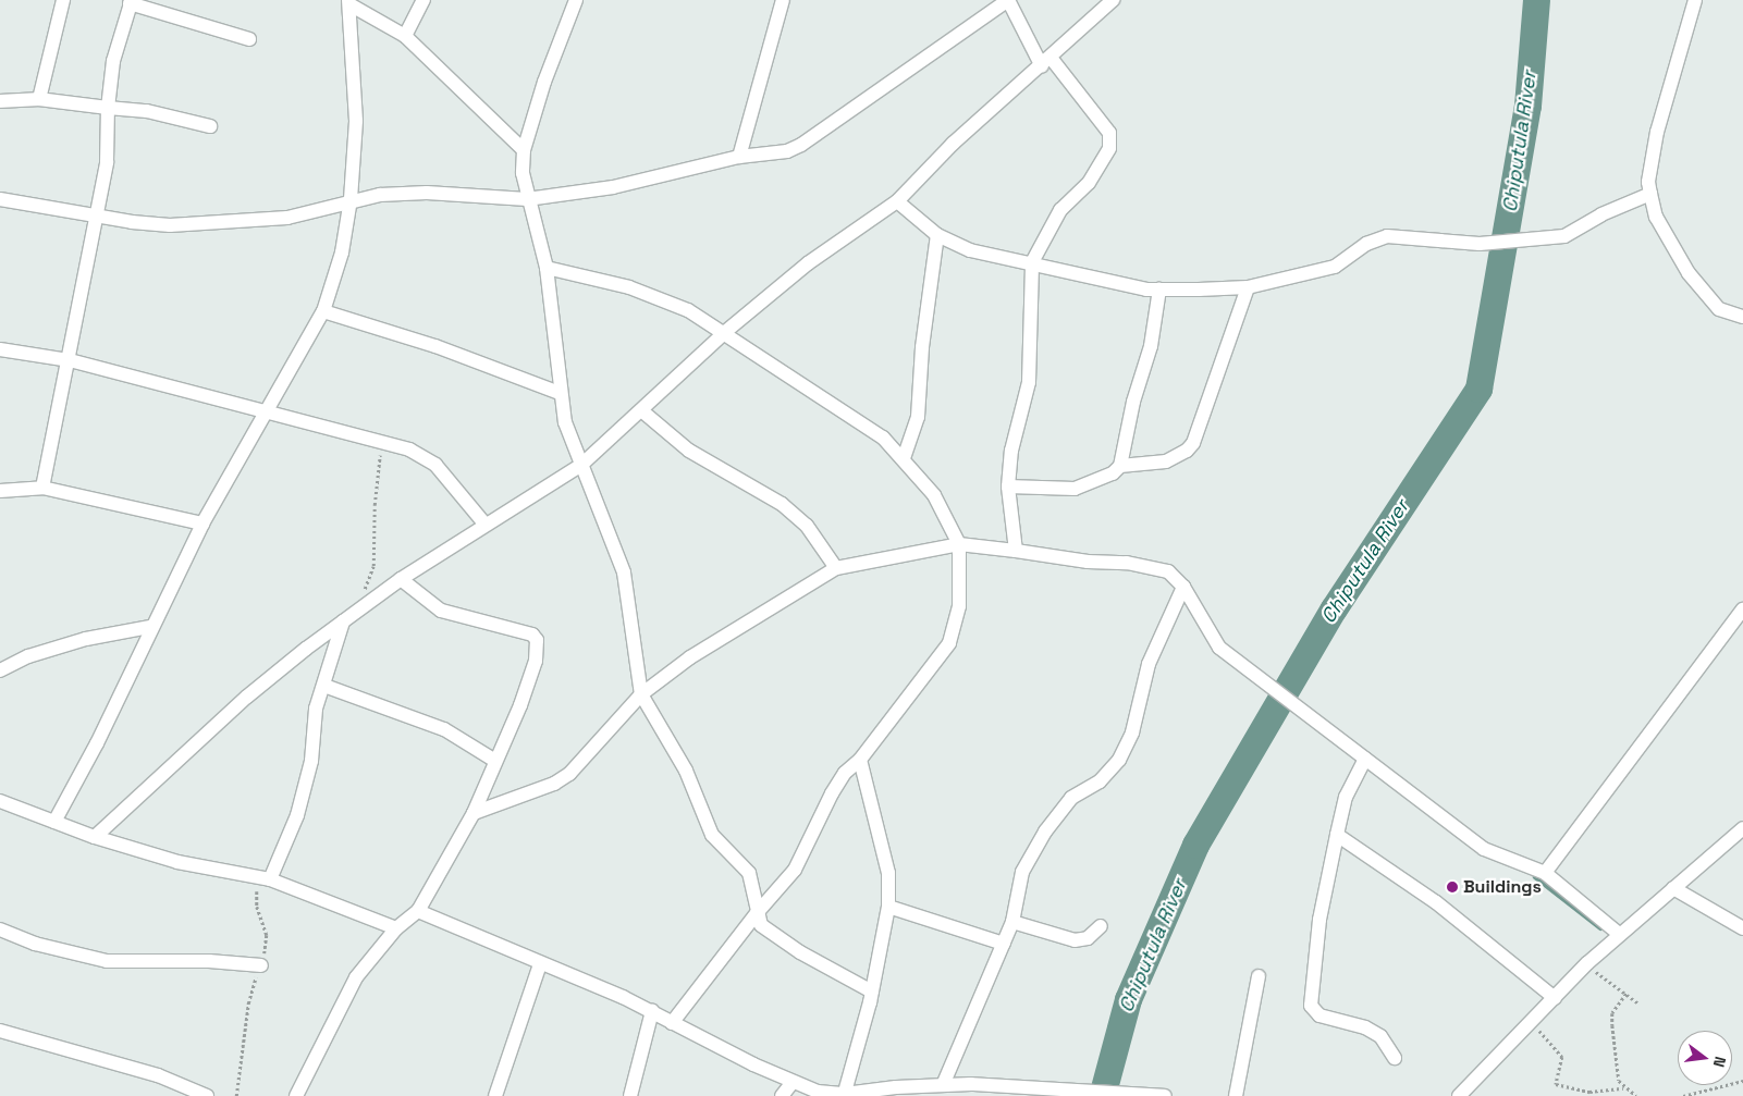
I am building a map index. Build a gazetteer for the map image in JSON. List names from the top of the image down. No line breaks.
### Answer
{"water":["Chiputula River"],"places":["Buildings"],"north":"right"}
